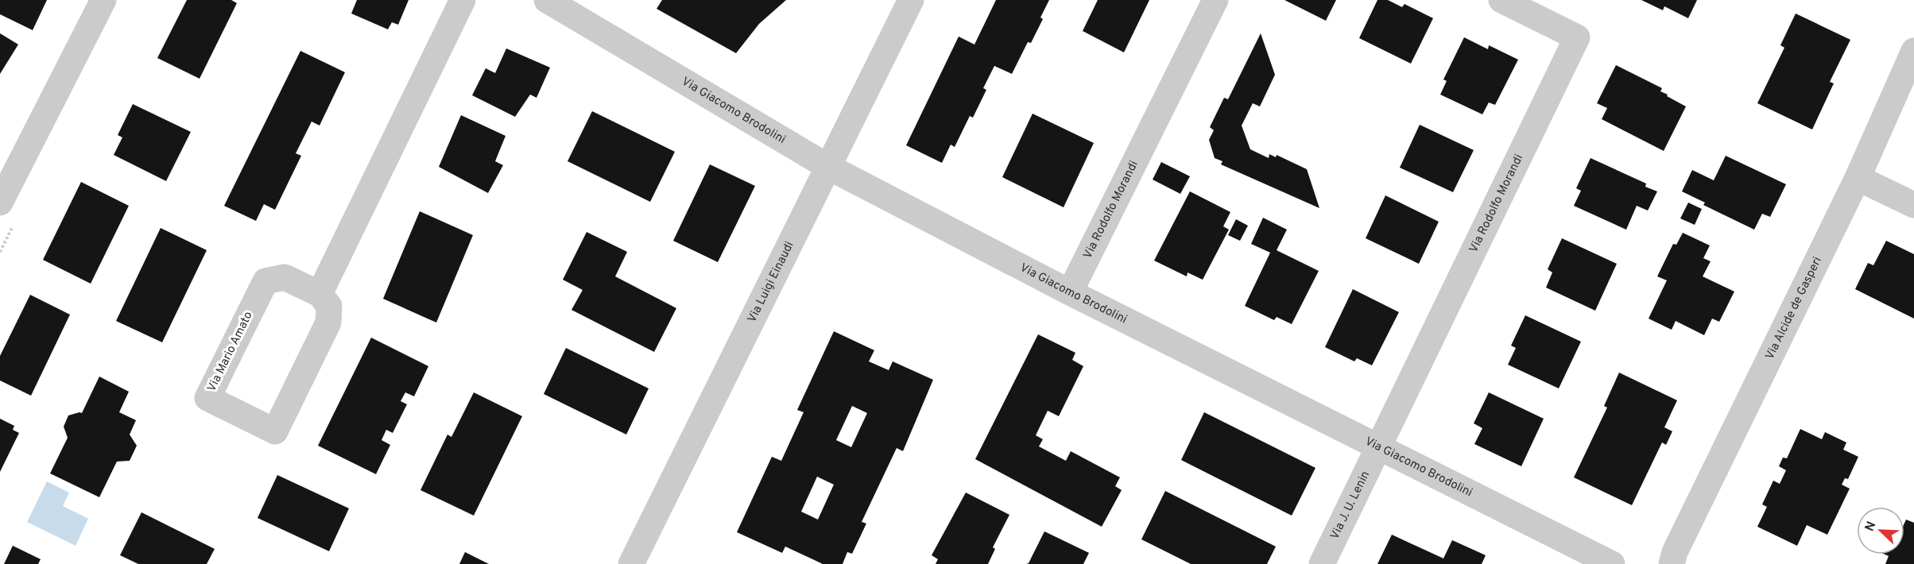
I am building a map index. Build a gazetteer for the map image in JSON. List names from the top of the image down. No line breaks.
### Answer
{"streets":{"street":["Via Giacomo Brodolini","Via Rodolfo Morandi","Via Luigi Einaudi","Via Alcide de Gasperi","Via Mario Amato","Via J. U. Lenin"]},"crossings":[["Via Giacomo Brodolini","Via Rodolfo Morandi"],["Via Giacomo Brodolini","Via Luigi Einaudi"],["Via Giacomo Brodolini","Via J. U. Lenin"],["Via Rodolfo Morandi","Via J. U. Lenin"]],"north":"top left"}
